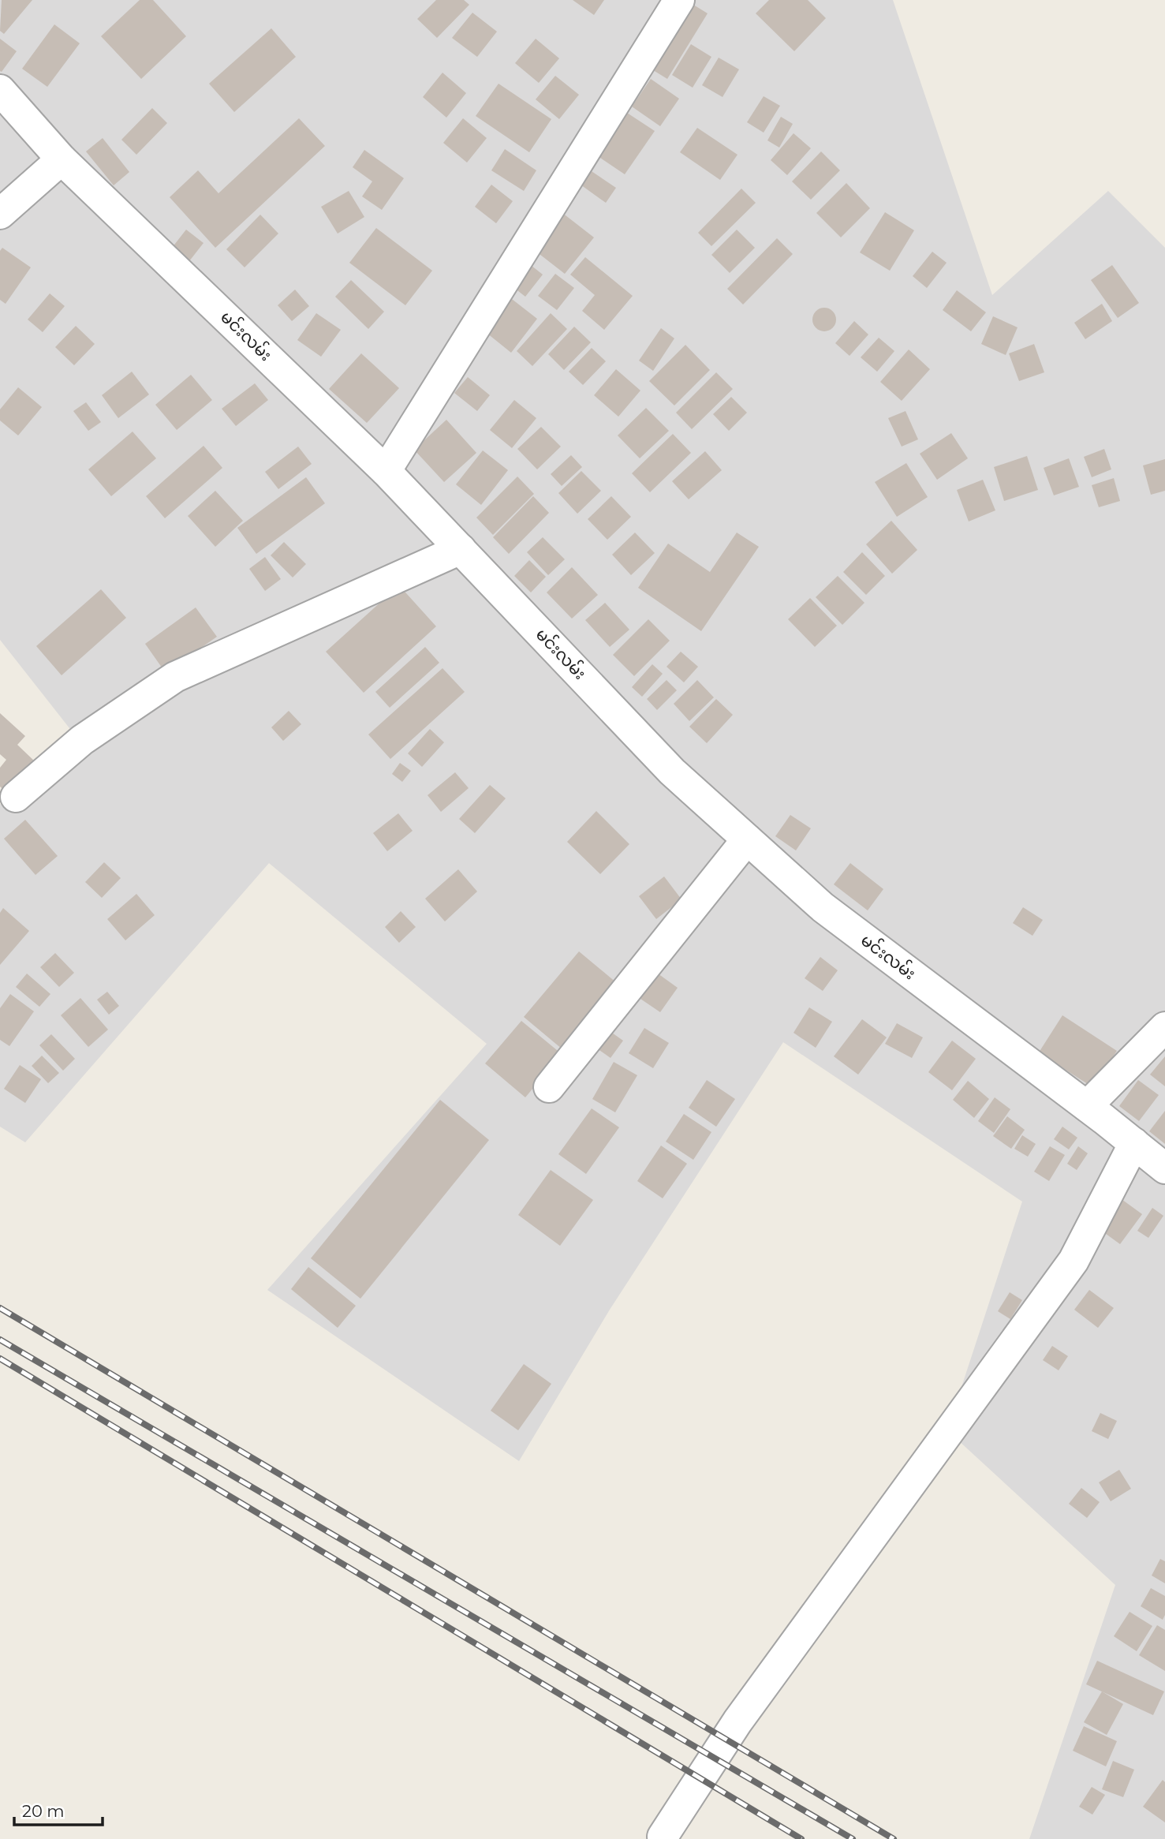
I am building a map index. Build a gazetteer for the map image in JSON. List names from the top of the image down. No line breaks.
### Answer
{"streets":{"street":["မင်းလမ်း"]},"scale_bar":"20 m"}
